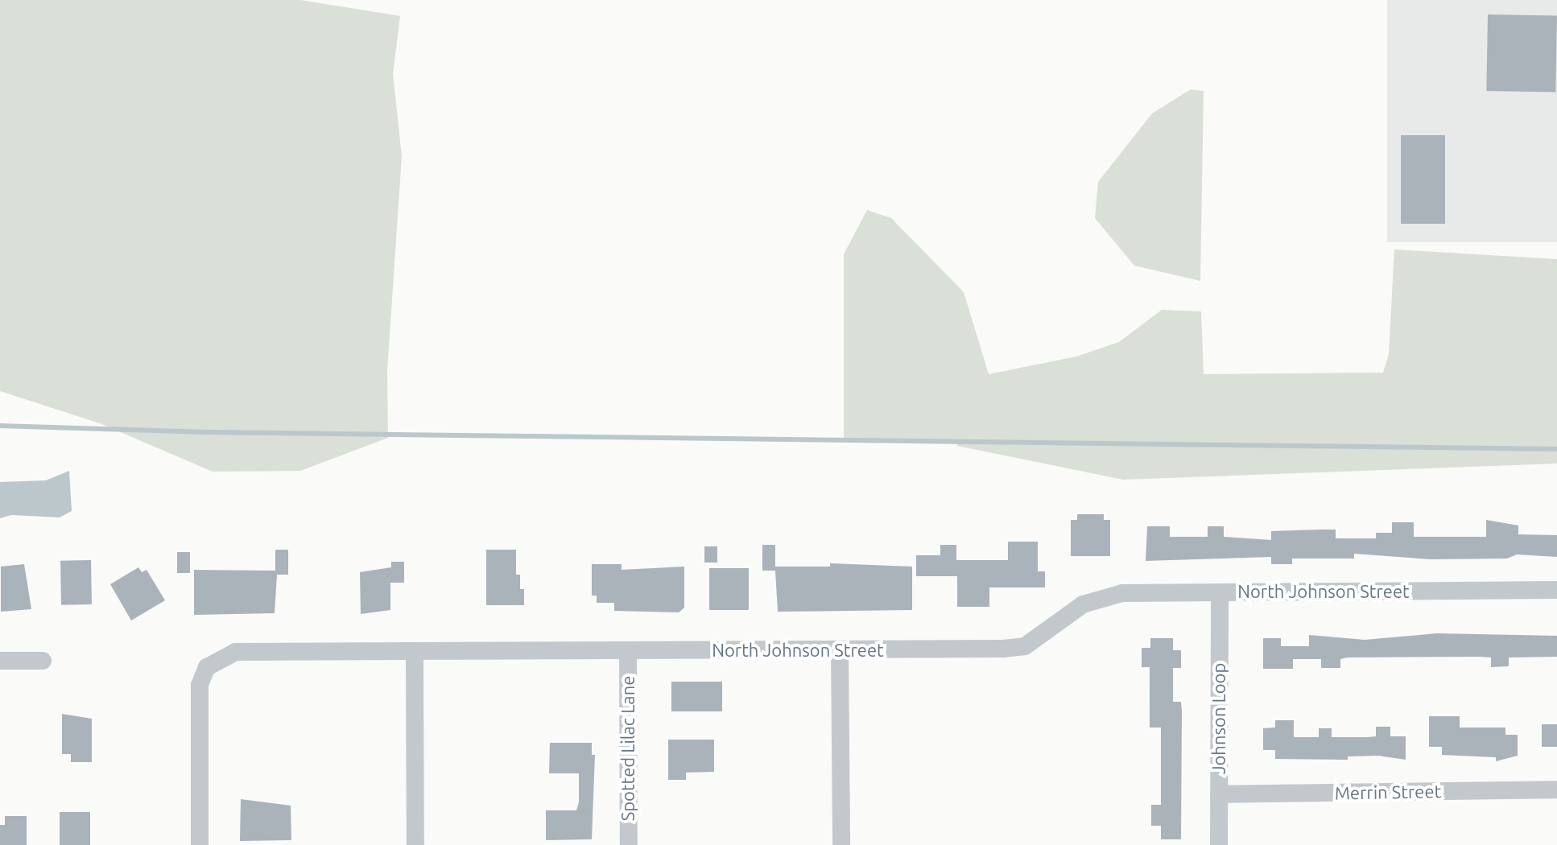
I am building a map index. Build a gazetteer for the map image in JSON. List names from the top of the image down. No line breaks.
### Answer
{"streets":{"street":["North Johnson Street","Johnson Loop","Spotted Lilac Lane","Merrin Street"]},"crossings":[["North Johnson Street","Johnson Loop"],["North Johnson Street","Spotted Lilac Lane"],["Johnson Loop","Merrin Street"]]}
